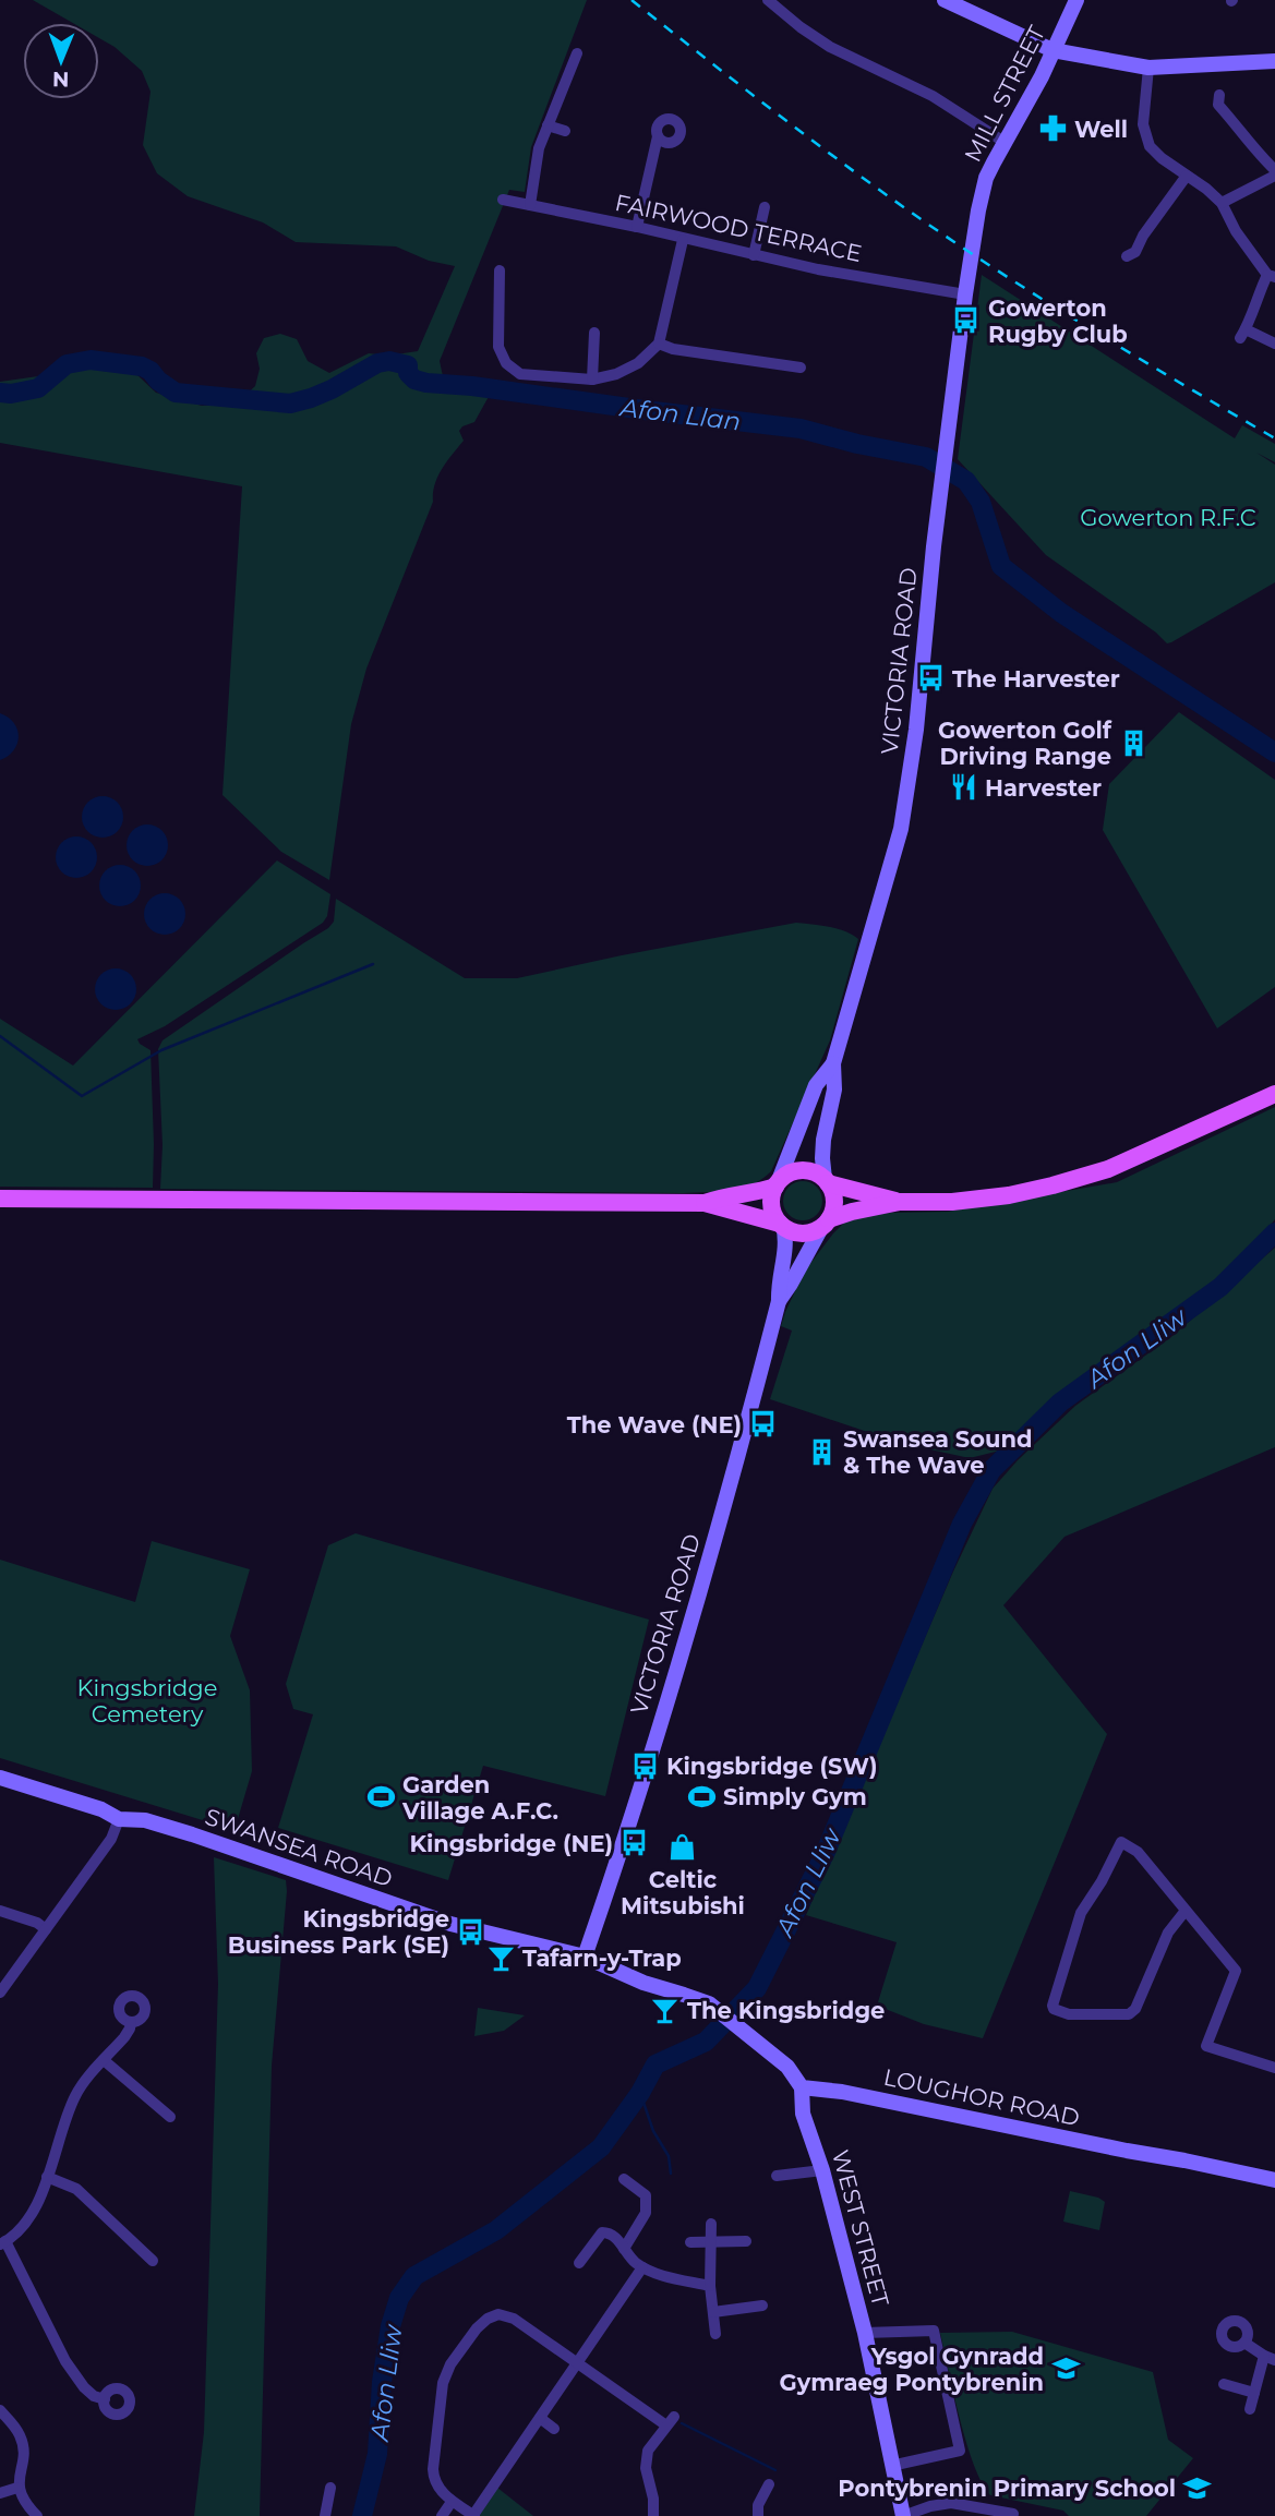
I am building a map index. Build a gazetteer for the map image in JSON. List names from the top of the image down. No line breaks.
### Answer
{"streets":{"main road":["MILL STREET","VICTORIA ROAD","SWANSEA ROAD","LOUGHOR ROAD","WEST STREET"],"street":["FAIRWOOD TERRACE"]},"crossings":[["MILL STREET","VICTORIA ROAD"],["FAIRWOOD TERRACE","VICTORIA ROAD"],["VICTORIA ROAD","SWANSEA ROAD"],["SWANSEA ROAD","LOUGHOR ROAD"],["SWANSEA ROAD","WEST STREET"],["LOUGHOR ROAD","WEST STREET"]],"water":["Afon Llan","Afon Lliw"],"parks":["Gowerton R.F.C","Kingsbridge Cemetery"],"places":{"pharmacy":["Well"],"bus stop":["Gowerton Rugby Club","The Harvester","The Wave (NE)","Kingsbridge (SW)","Kingsbridge (NE)","Kingsbridge Business Park (SE)"],"building":["Gowerton Golf Driving Range","Swansea Sound & The Wave"],"restaurant":["Harvester"],"sports":["Simply Gym","Garden Village A.F.C."],"shop":["Celtic Mitsubishi"],"bar":["Tafarn-y-Trap","The Kingsbridge"],"school or university":["Ysgol Gynradd Gymraeg Pontybrenin","Pontybrenin Primary School"]},"north":"bottom"}
